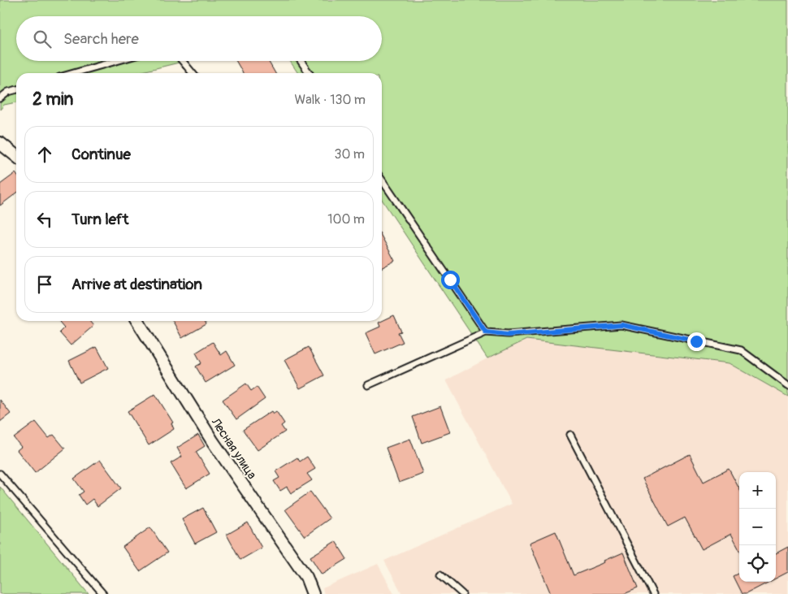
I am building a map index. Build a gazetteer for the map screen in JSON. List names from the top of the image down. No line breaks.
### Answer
{"streets":{"street":["Лесная улица"]},"page":{"search":"Search here","heading":["2 min","Walk · 130 m"],"list":[["Continue","30 m"],["Turn left","100 m"],"Arrive at destination"],"map_buttons":["+","−"]}}
